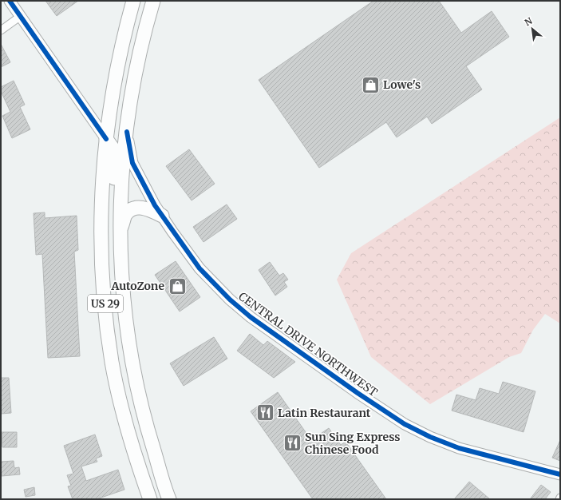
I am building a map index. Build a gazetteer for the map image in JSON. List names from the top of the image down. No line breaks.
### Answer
{"streets":{"highway":["US 29"],"street":["CENTRAL DRIVE NORTHWEST"]},"crossings":[["US 29","CENTRAL DRIVE NORTHWEST"]],"places":{"shop":["Lowe's","AutoZone"],"restaurant":["Latin Restaurant","Sun Sing Express Chinese Food"]},"north":"top left"}
